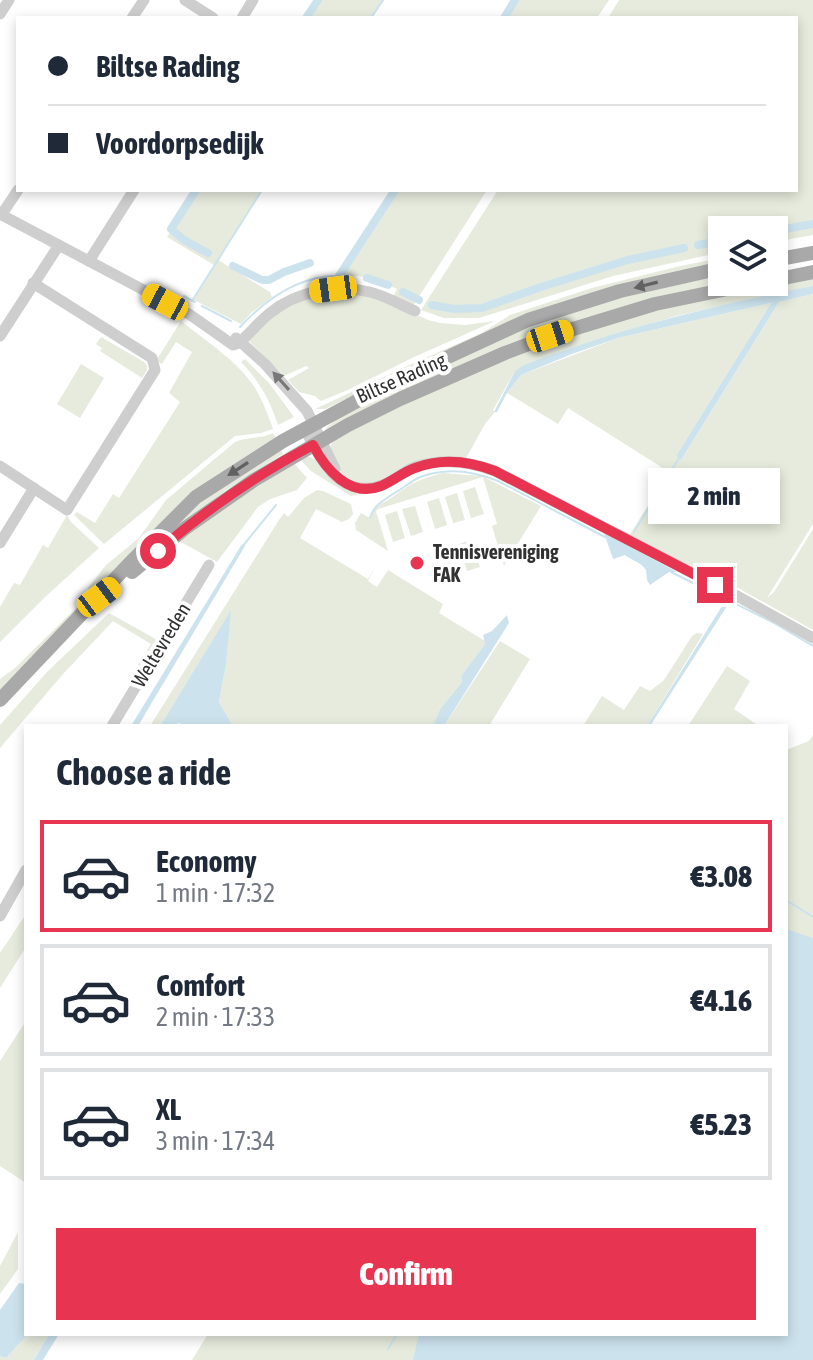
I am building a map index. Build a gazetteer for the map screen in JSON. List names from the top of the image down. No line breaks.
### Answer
{"streets":{"main road":["Biltse Rading"],"street":["Weltevreden"]},"places":["Tennisvereniging FAK"],"page":{"banner":["Biltse Rading","Voordorpsedijk"],"bubble":"2 min","heading":"Choose a ride","list":[{"name":"Economy","note":"1 min · 17:32","value":"€3.08"},{"name":"Comfort","note":"2 min · 17:33","value":"€4.16"},{"name":"XL","note":"3 min · 17:34","value":"€5.23"}],"buttons":"Confirm"}}
